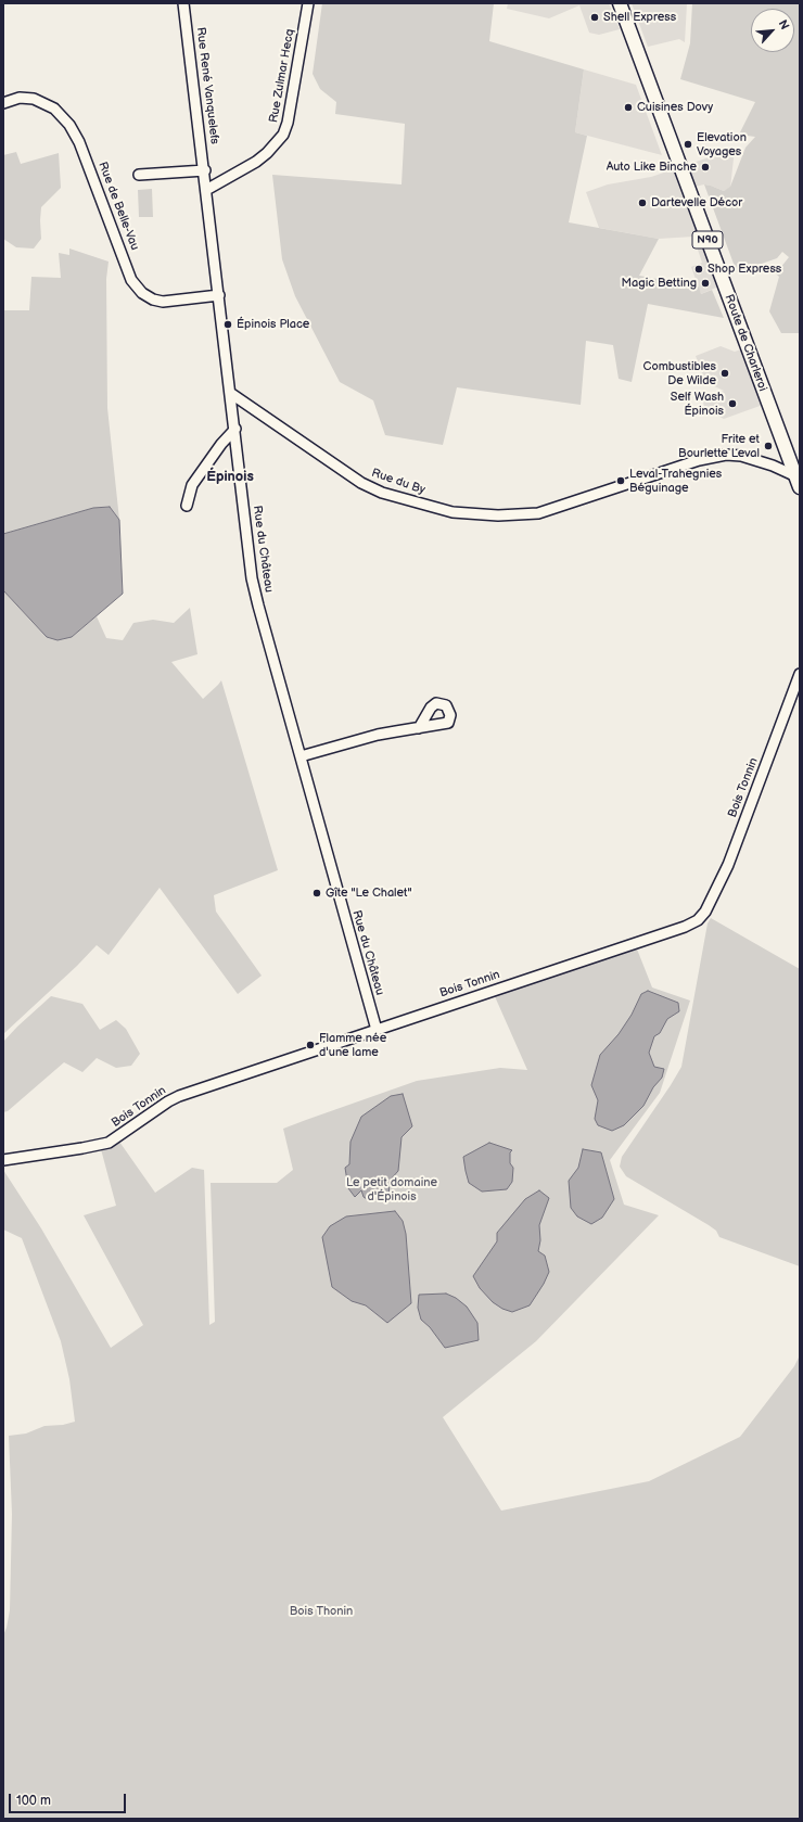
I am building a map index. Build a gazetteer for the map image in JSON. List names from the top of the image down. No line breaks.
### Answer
{"streets":{"main road":["N90","Route de Charleroi"],"street":["Rue Zulmar Hecq","Rue René Vanquelefs","Rue de Belle-Vau","Rue du By","Rue du Château","Bois Tonnin"]},"crossings":[["Route de Charleroi","Rue du By"],["Rue du By","Rue du Château"],["Rue du Château","Bois Tonnin"]],"districts":["Épinois"],"parks":["Le petit domaine d'Épinois","Bois Thonin"],"places":["Shell Express","Cuisines Dovy","Elevation Voyages","Auto Like Binche","Dartevelle Décor","Shop Express","Magic Betting","Épinois Place","Combustibles De Wilde","Self Wash Épinois","Frite et Bourlette Leval","Leval-Trahegnies Béguinage","Gîte \"Le Chalet\"","Flamme née d'une lame"],"scale_bar":"100 m","north":"top right"}
